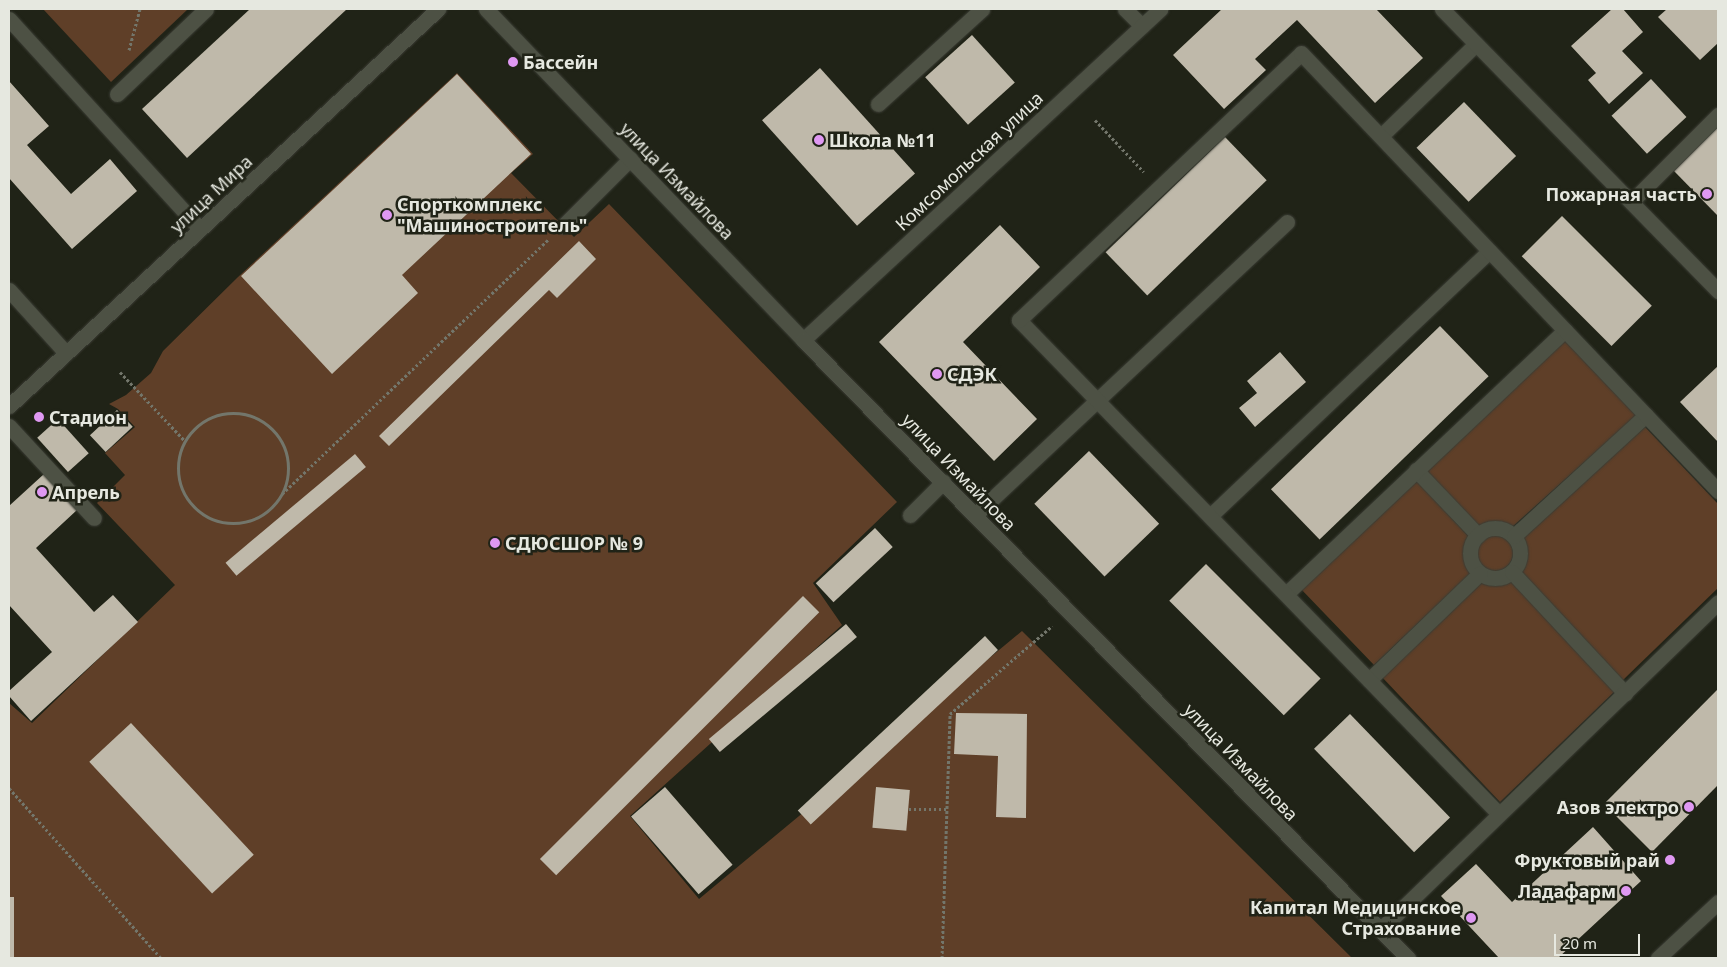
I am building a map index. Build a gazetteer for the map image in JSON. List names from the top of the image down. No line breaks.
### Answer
{"streets":{"street":["Комсомольская улица","улица Измайлова","улица Мира"]},"crossings":[["Комсомольская улица","улица Измайлова"]],"places":["Бассейн","Школа №11","Пожарная часть","Спорткомплекс \"Машиностроитель\"","СДЭК","Стадион","Апрель","СДЮСШОР № 9","Азов электро","Фруктовый рай","Ладафарм","Капитал Медицинское Страхование"],"scale_bar":"20 m"}
